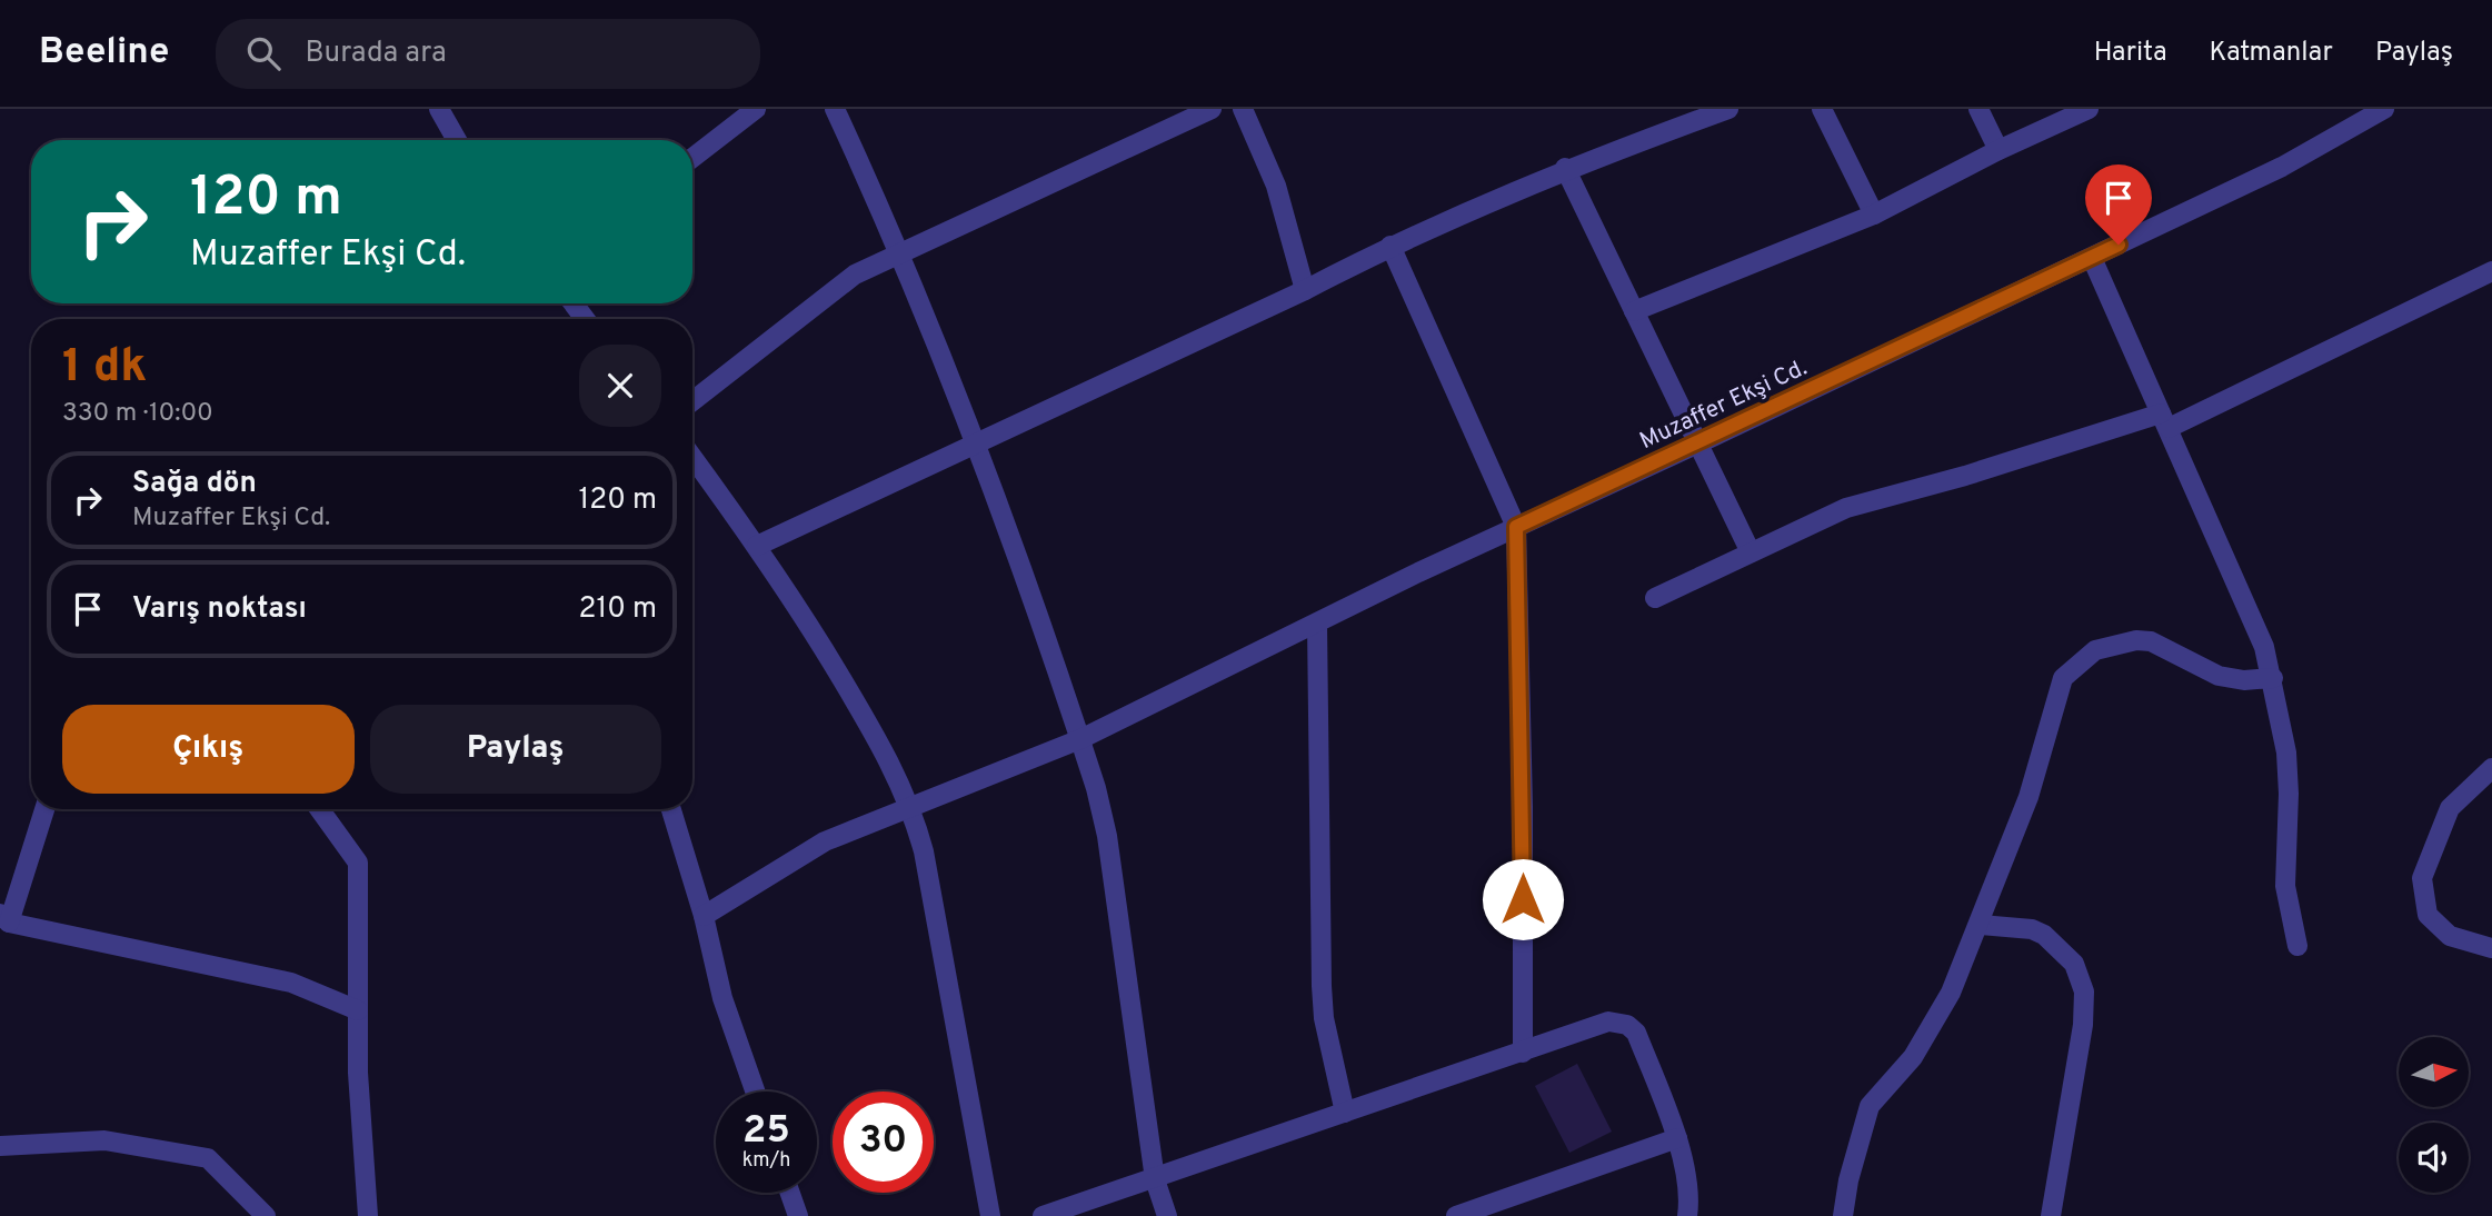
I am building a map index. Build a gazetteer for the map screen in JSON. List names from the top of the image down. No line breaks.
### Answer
{"streets":{"street":["Muzaffer Ekşi Cd."]},"north":"right","page":{"header":"Beeline","search":"Burada ara","nav":["Harita","Katmanlar","Paylaş"],"turn":["120 m","Muzaffer Ekşi Cd."],"heading":["1 dk","330 m · 10:00"],"list":[{"name":"Sağa dön","note":"Muzaffer Ekşi Cd.","value":"120 m"},{"name":"Varış noktası","value":"210 m"}],"buttons":["Çıkış","Paylaş"],"speed":"25 km/h","limit":"30"}}
